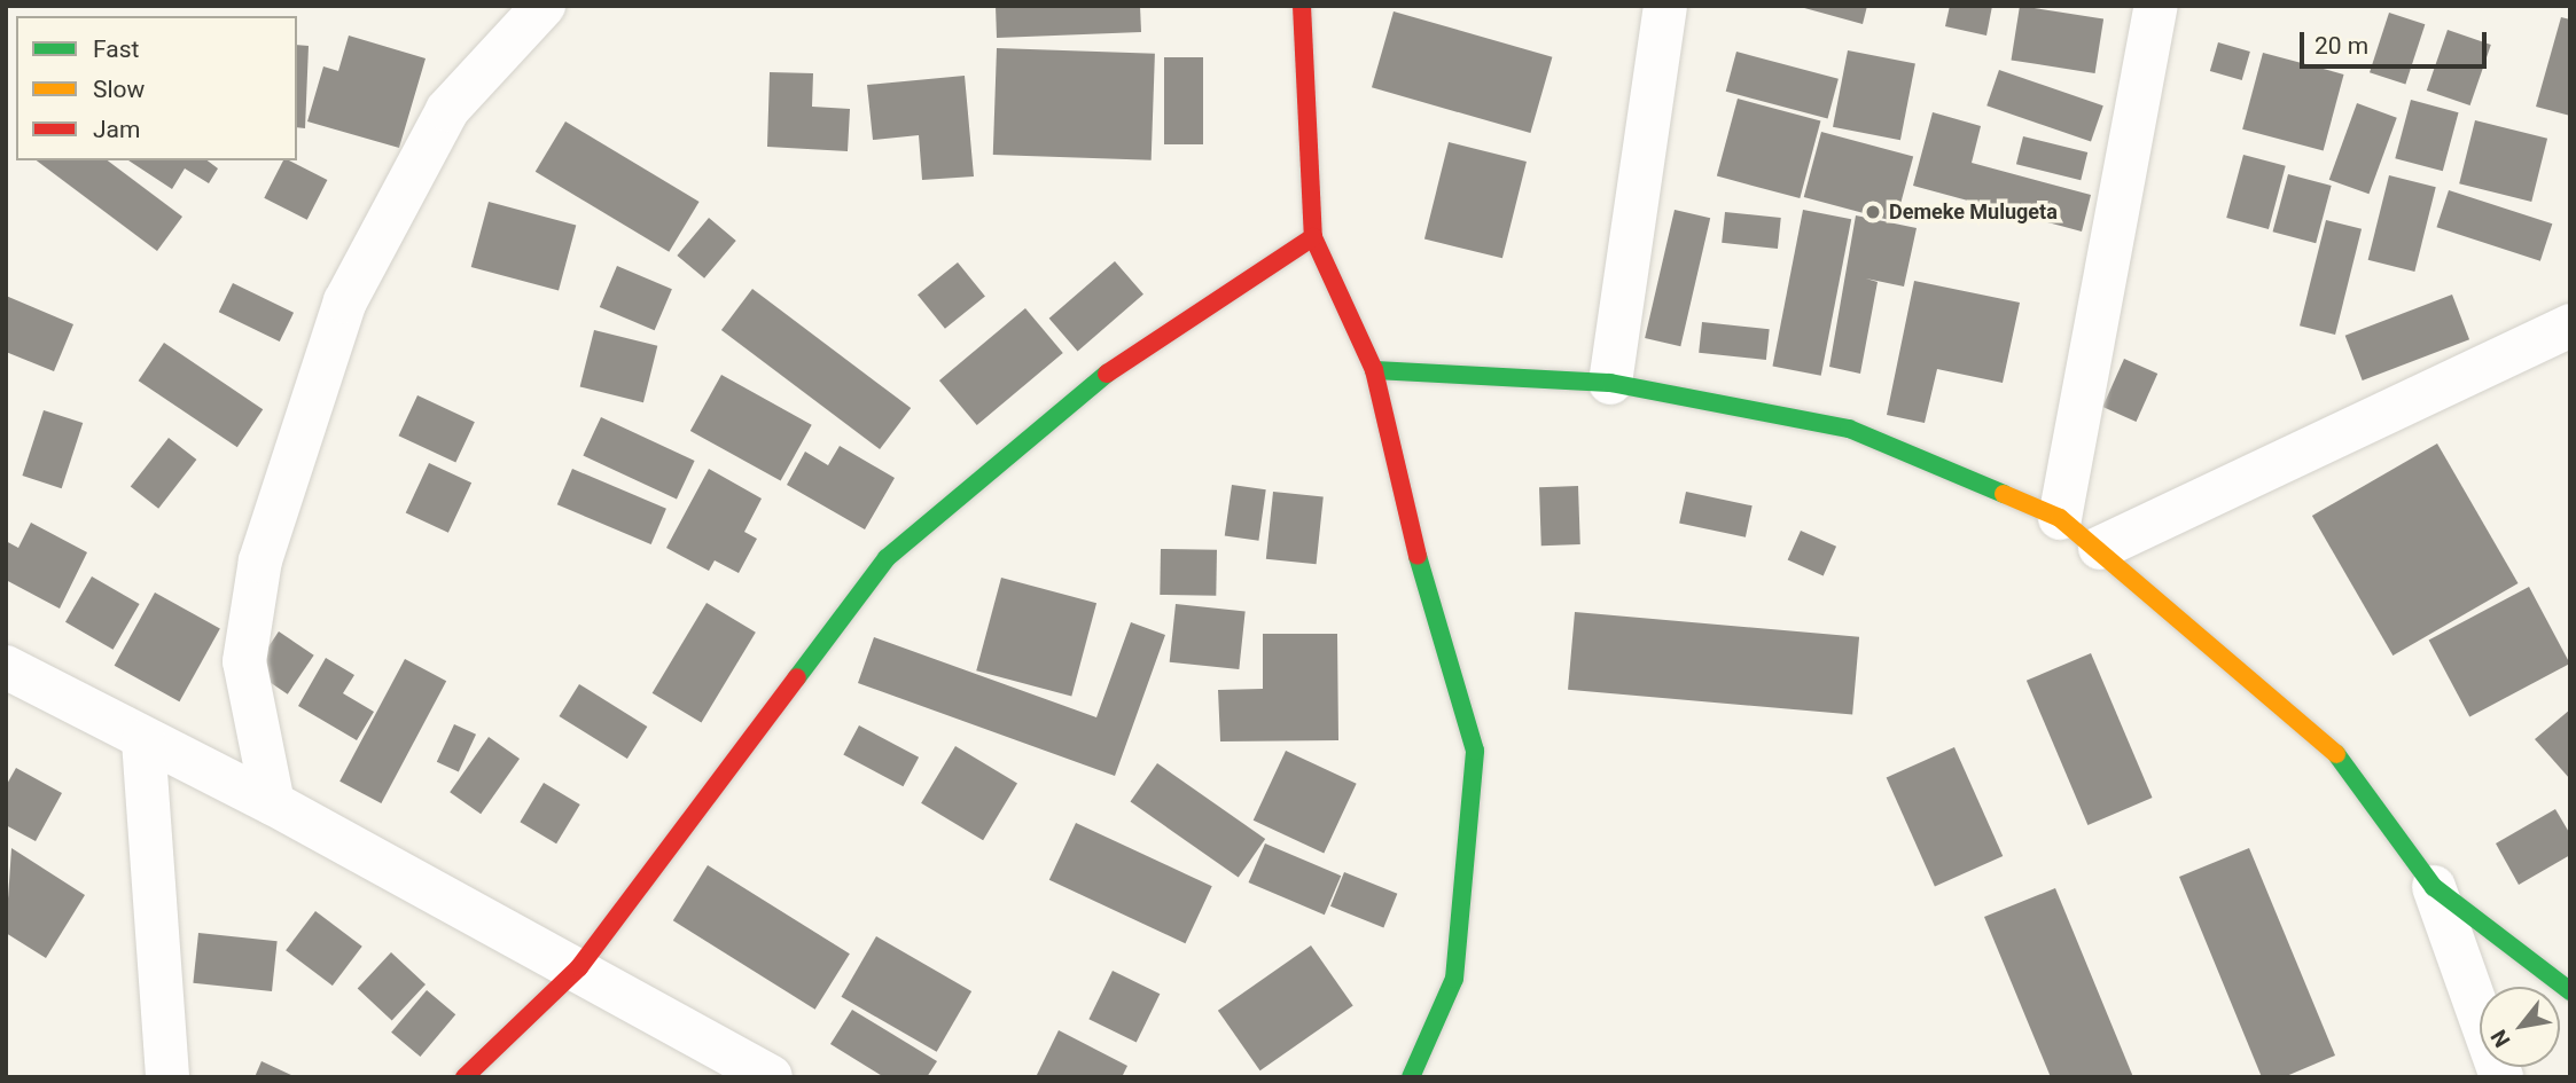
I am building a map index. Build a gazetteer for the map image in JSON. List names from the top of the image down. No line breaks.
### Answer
{"places":["Demeke Mulugeta"],"legend":["Fast","Slow","Jam"],"scale_bar":"20 m","north":"bottom left"}
